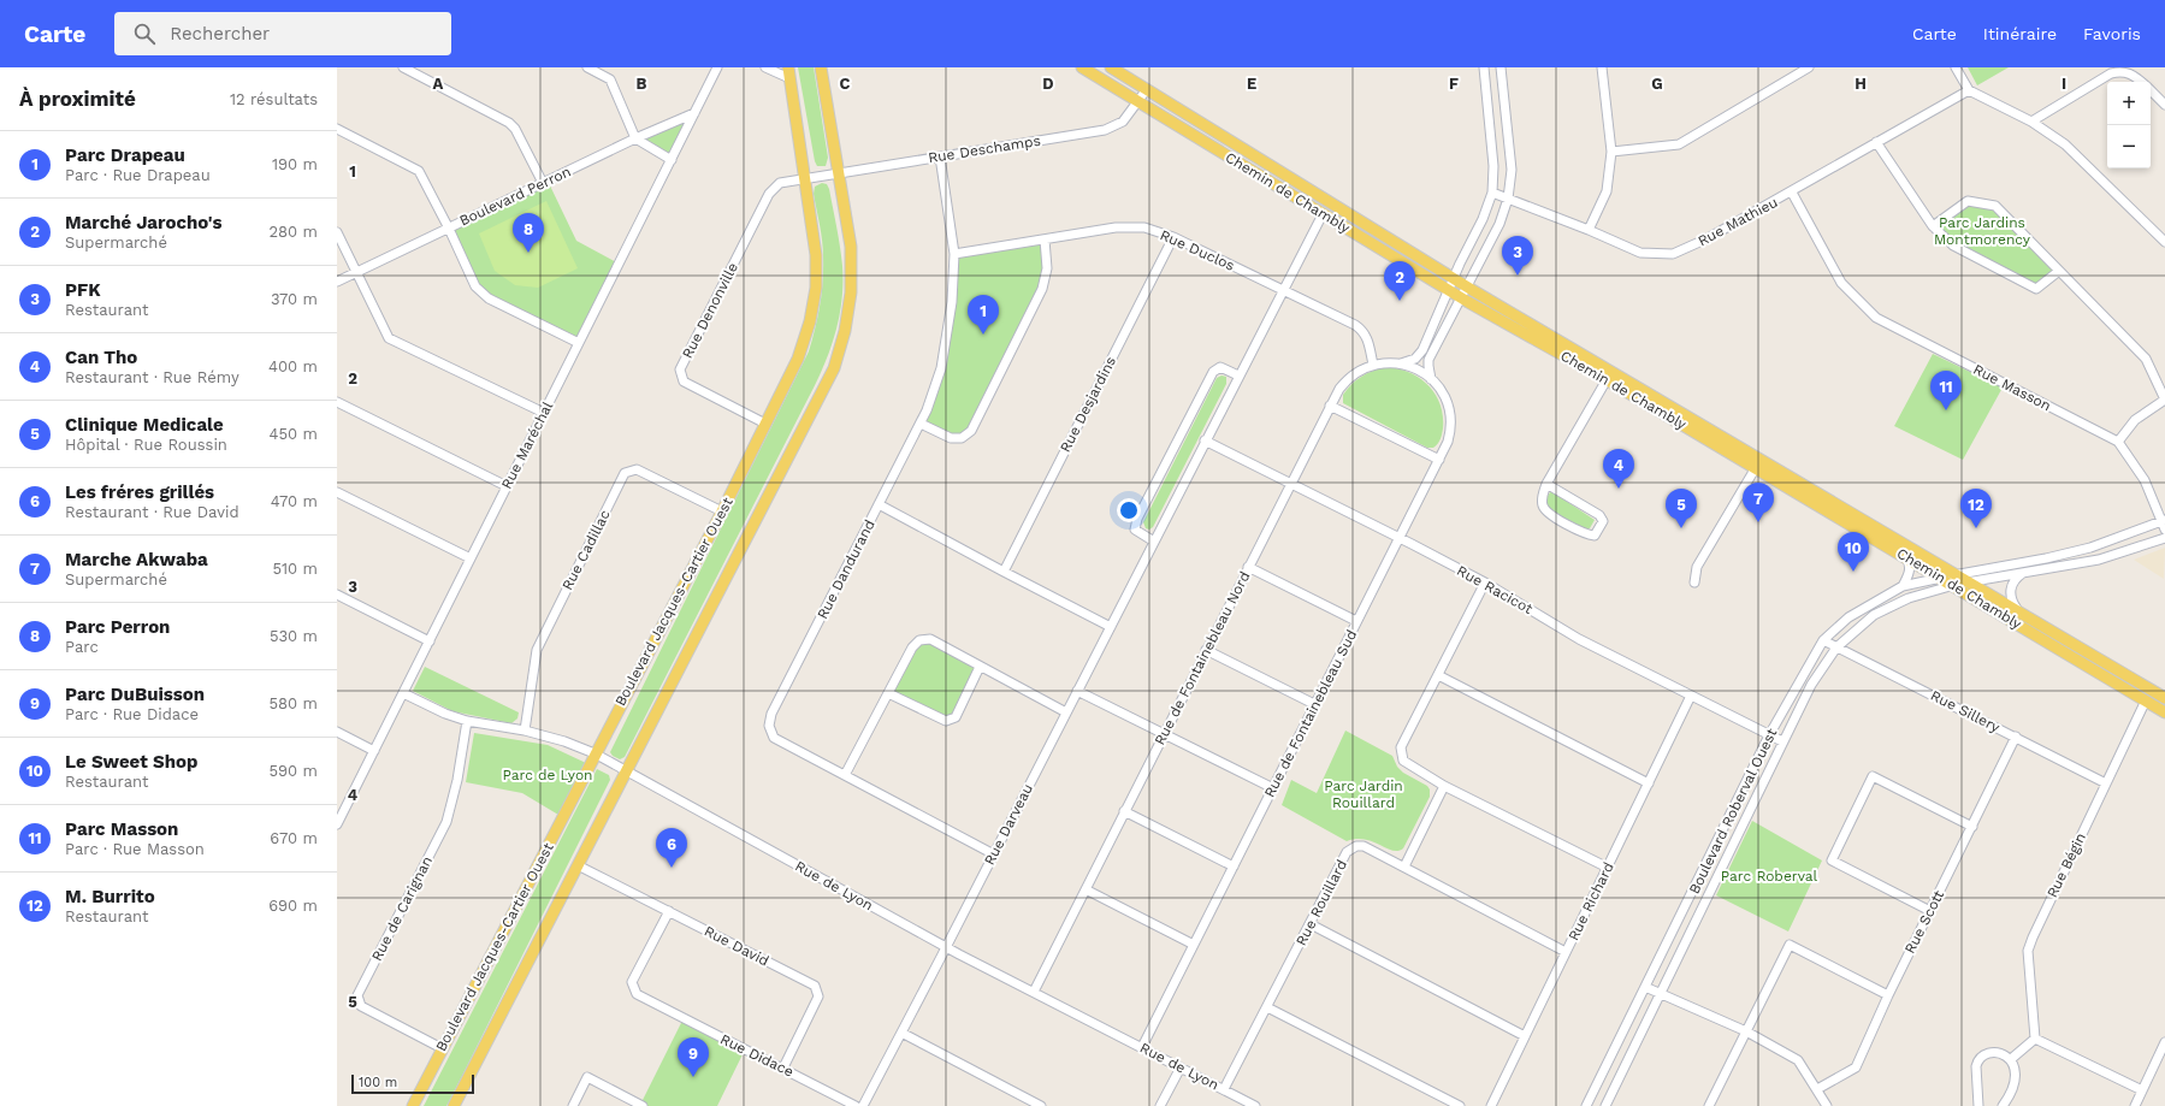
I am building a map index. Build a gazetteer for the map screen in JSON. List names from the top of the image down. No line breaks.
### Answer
{"streets":{"main road":["Chemin de Chambly","Boulevard Jacques-Cartier Ouest"],"street":["Rue Deschamps","Boulevard Perron","Rue Mathieu","Rue Duclos","Rue Denonville","Rue Masson","Rue Desjardins","Rue Maréchal","Rue Cadillac","Rue Dandurand","Rue Racicot","Rue de Fontainebleau Nord","Rue Sillery","Rue de Fontainebleau Sud","Boulevard Roberval Ouest","Rue Darveau","Rue Bégin","Rue de Lyon","Rue Richard","Rue Rouillard","Rue de Carignan","Rue Scott","Rue David","Rue Didace"]},"crossings":[["Rue Deschamps","Chemin de Chambly"],["Rue Deschamps","Rue Denonville"],["Rue Deschamps","Rue Dandurand"],["Rue Deschamps","Boulevard Jacques-Cartier Ouest"],["Chemin de Chambly","Boulevard Roberval Ouest"],["Chemin de Chambly","Rue Darveau"],["Chemin de Chambly","Rue Bégin"],["Boulevard Perron","Rue Maréchal"],["Rue Mathieu","Rue Masson"],["Rue Duclos","Rue Desjardins"],["Rue Duclos","Rue Dandurand"],["Rue Duclos","Rue de Fontainebleau Nord"],["Rue Duclos","Rue Darveau"],["Rue Denonville","Boulevard Jacques-Cartier Ouest"],["Rue Masson","Boulevard Roberval Ouest"],["Rue Maréchal","Rue de Lyon"],["Rue Cadillac","Boulevard Jacques-Cartier Ouest"],["Rue Cadillac","Rue de Lyon"],["Rue Dandurand","Rue Darveau"],["Rue Racicot","Rue de Fontainebleau Nord"],["Rue Racicot","Rue de Fontainebleau Sud"],["Rue Racicot","Boulevard Roberval Ouest"],["Rue Racicot","Rue Darveau"],["Rue Racicot","Rue Richard"],["Boulevard Jacques-Cartier Ouest","Rue de Lyon"],["Boulevard Jacques-Cartier Ouest","Rue de Carignan"],["Rue de Fontainebleau Nord","Rue de Lyon"],["Rue Sillery","Boulevard Roberval Ouest"],["Rue Sillery","Rue Bégin"],["Rue Sillery","Rue Scott"],["Rue de Fontainebleau Sud","Rue de Lyon"],["Rue Darveau","Rue de Lyon"],["Rue de Lyon","Rue Rouillard"],["Rue de Lyon","Rue de Carignan"],["Rue David","Rue Didace"]],"parks":["Parc Jardins Montmorency","Parc de Lyon","Parc Jardin Rouillard","Parc Roberval"],"scale_bar":"100 m","page":{"header":"Carte","search":"Rechercher","nav":["Carte","Itinéraire","Favoris"],"heading":["À proximité","12 résultats"],"map_buttons":["+","−"],"list":[{"mark":"1","name":"Parc Drapeau","note":"Parc · Rue Drapeau","value":"190 m"},{"mark":"2","name":"Marché Jarocho's","note":"Supermarché","value":"280 m"},{"mark":"3","name":"PFK","note":"Restaurant","value":"370 m"},{"mark":"4","name":"Can Tho","note":"Restaurant · Rue Rémy","value":"400 m"},{"mark":"5","name":"Clinique Medicale","note":"Hôpital · Rue Roussin","value":"450 m"},{"mark":"6","name":"Les fréres grillés","note":"Restaurant · Rue David","value":"470 m"},{"mark":"7","name":"Marche Akwaba","note":"Supermarché","value":"510 m"},{"mark":"8","name":"Parc Perron","note":"Parc","value":"530 m"},{"mark":"9","name":"Parc DuBuisson","note":"Parc · Rue Didace","value":"580 m"},{"mark":"10","name":"Le Sweet Shop","note":"Restaurant","value":"590 m"},{"mark":"11","name":"Parc Masson","note":"Parc · Rue Masson","value":"670 m"},{"mark":"12","name":"M. Burrito","note":"Restaurant","value":"690 m"}],"pins":["8","3","2","1","11","4","7","5","12","10","6","9"],"scale":"100 m"},"grid":{"columns":["A","B","C","D","E","F","G","H","I"],"rows":["1","2","3","4","5"]}}
